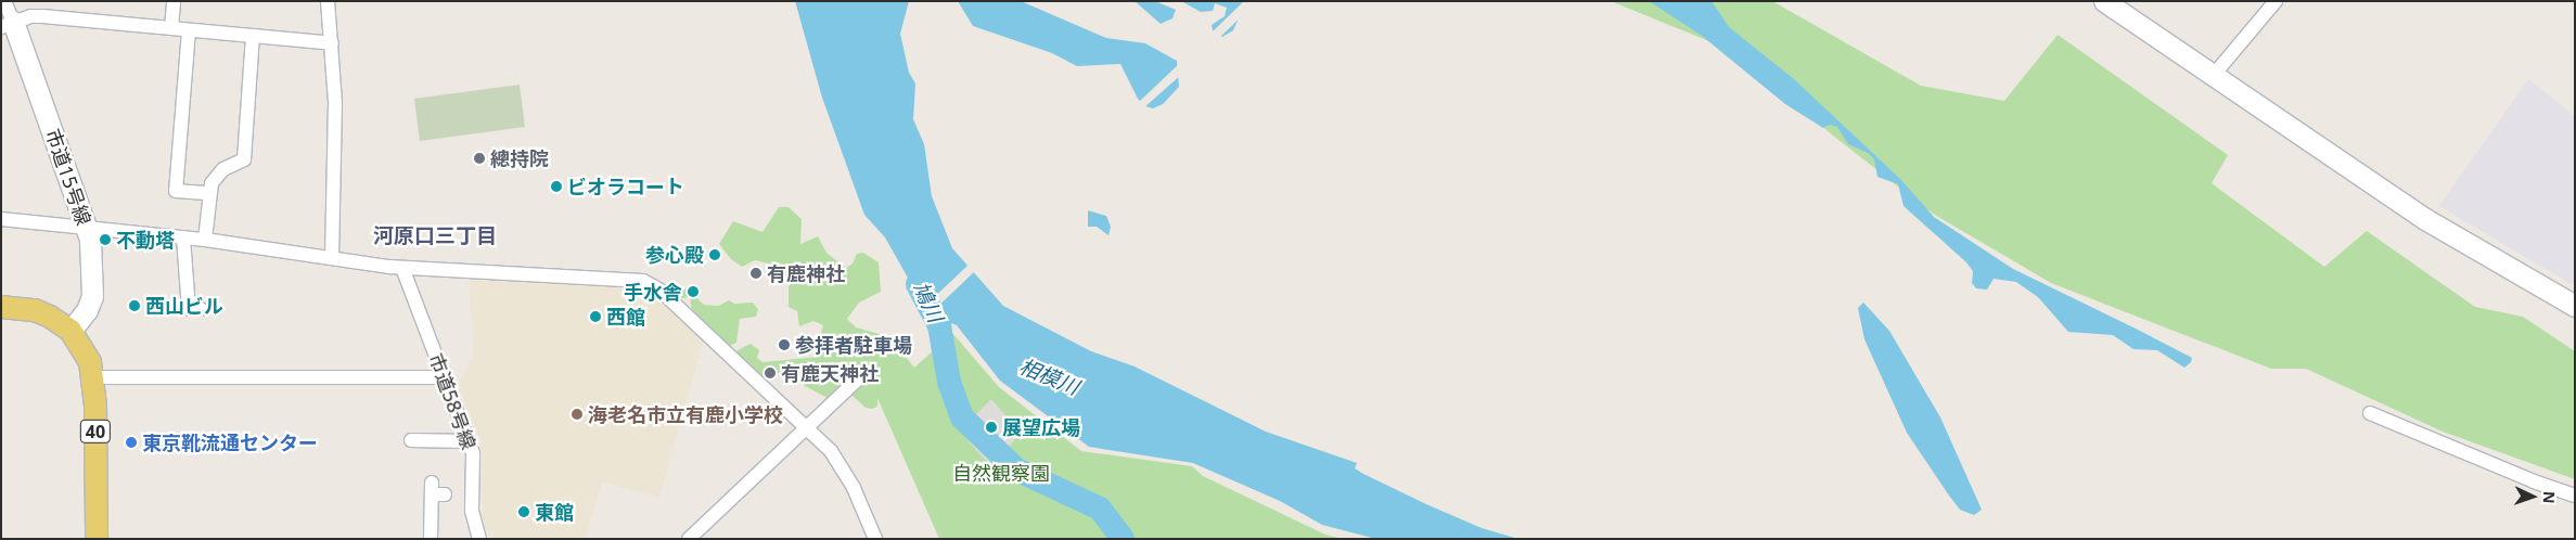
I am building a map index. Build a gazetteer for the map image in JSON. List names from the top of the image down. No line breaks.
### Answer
{"streets":{"main road":["40"],"street":["市道15号線","市道58号線"]},"crossings":[["市道15号線","40"]],"districts":["河原口三丁目"],"water":["鳩川","相模川"],"parks":["自然観察園"],"places":["總持院","ビオラコート","不動塔","参心殿","有鹿神社","手水舎","西山ビル","西館","参拝者駐車場","有鹿天神社","海老名市立有鹿小学校","展望広場","東京靴流通センター","東館"],"north":"right"}
